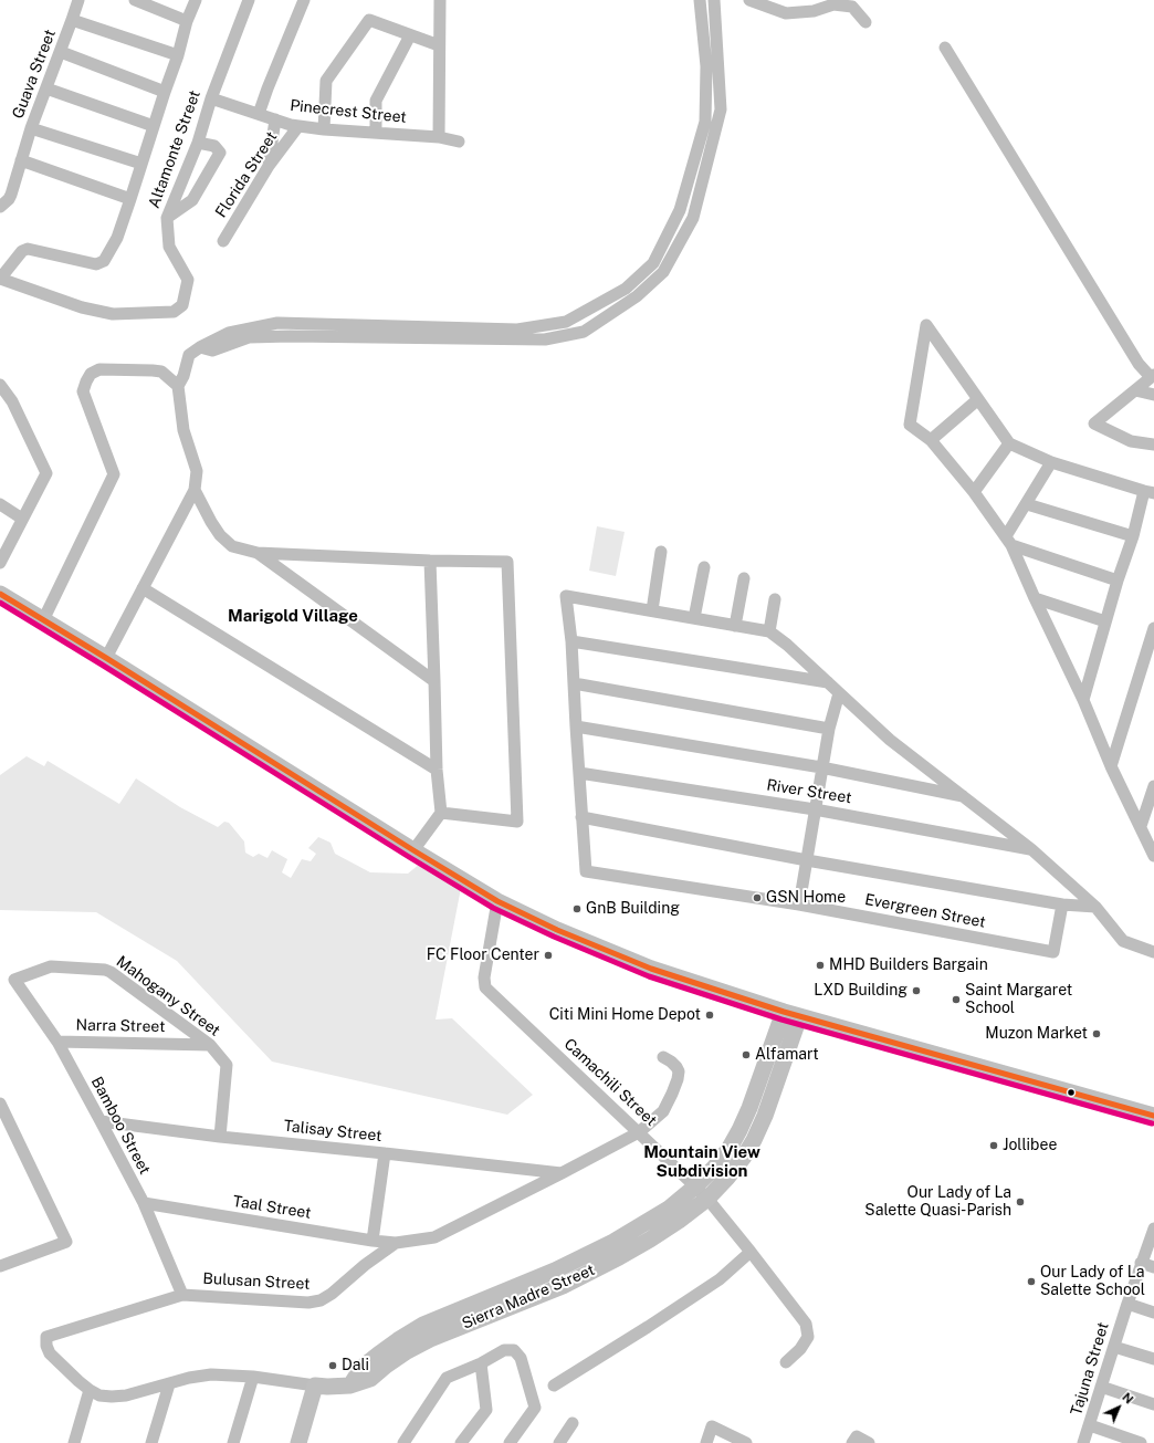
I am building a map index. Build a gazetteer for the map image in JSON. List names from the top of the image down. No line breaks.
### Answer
{"streets":{"main road":["Sierra Madre Street"],"street":["Guava Street","Pinecrest Street","Altamonte Street","Florida Street","River Street","Evergreen Street","Mahogany Street","Narra Street","Camachili Street","Bamboo Street","Talisay Street","Taal Street","Bulusan Street","Tajuna Street"]},"crossings":[["Pinecrest Street","Altamonte Street"],["Pinecrest Street","Florida Street"],["Mahogany Street","Narra Street"],["Mahogany Street","Bamboo Street"],["Mahogany Street","Talisay Street"],["Narra Street","Bamboo Street"],["Camachili Street","Bulusan Street"],["Camachili Street","Sierra Madre Street"],["Bamboo Street","Talisay Street"],["Bamboo Street","Taal Street"],["Bamboo Street","Bulusan Street"],["Talisay Street","Bulusan Street"],["Taal Street","Bulusan Street"],["Bulusan Street","Sierra Madre Street"]],"districts":["Marigold Village","Mountain View Subdivision"],"places":["GSN Home","GnB Building","FC Floor Center","MHD Builders Bargain","LXD Building","Saint Margaret School","Citi Mini Home Depot","Muzon Market","Alfamart","Jollibee","Our Lady of La Salette Quasi-Parish","Our Lady of La Salette School","Dali"],"north":"top right"}
